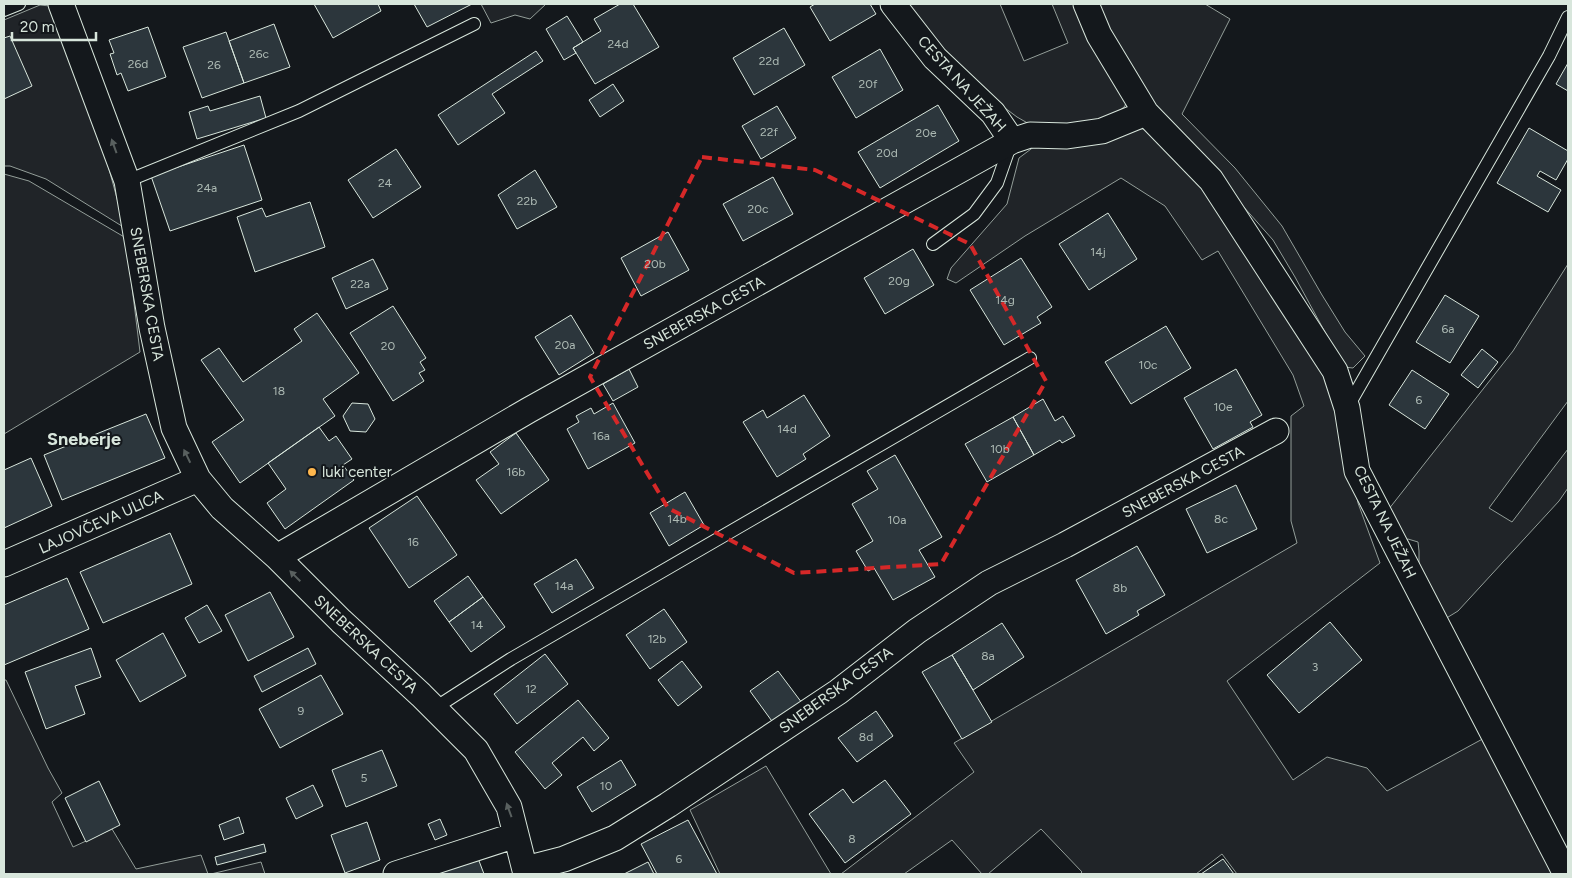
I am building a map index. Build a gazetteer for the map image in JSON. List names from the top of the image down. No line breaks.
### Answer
{"streets":{"street":["CESTA NA JEŽAH","SNEBERSKA CESTA","LAJOVČEVA ULICA"]},"crossings":[["CESTA NA JEŽAH","SNEBERSKA CESTA"],["SNEBERSKA CESTA","LAJOVČEVA ULICA"]],"districts":["Sneberje"],"places":["luki center"],"house_numbers":["24d","26c","22d","26d","26","20f","22f","20e","20d","24","24a","22b","20c","14j","20b","20g","22a","14g","6a","20a","20","10c","18","6","10e","14d","16a","10b","16b","14b","8c","10a","16","14a","8b","14","12b","8a","3","12","9","8d","5","10","8","6"],"scale_bar":"20 m"}
